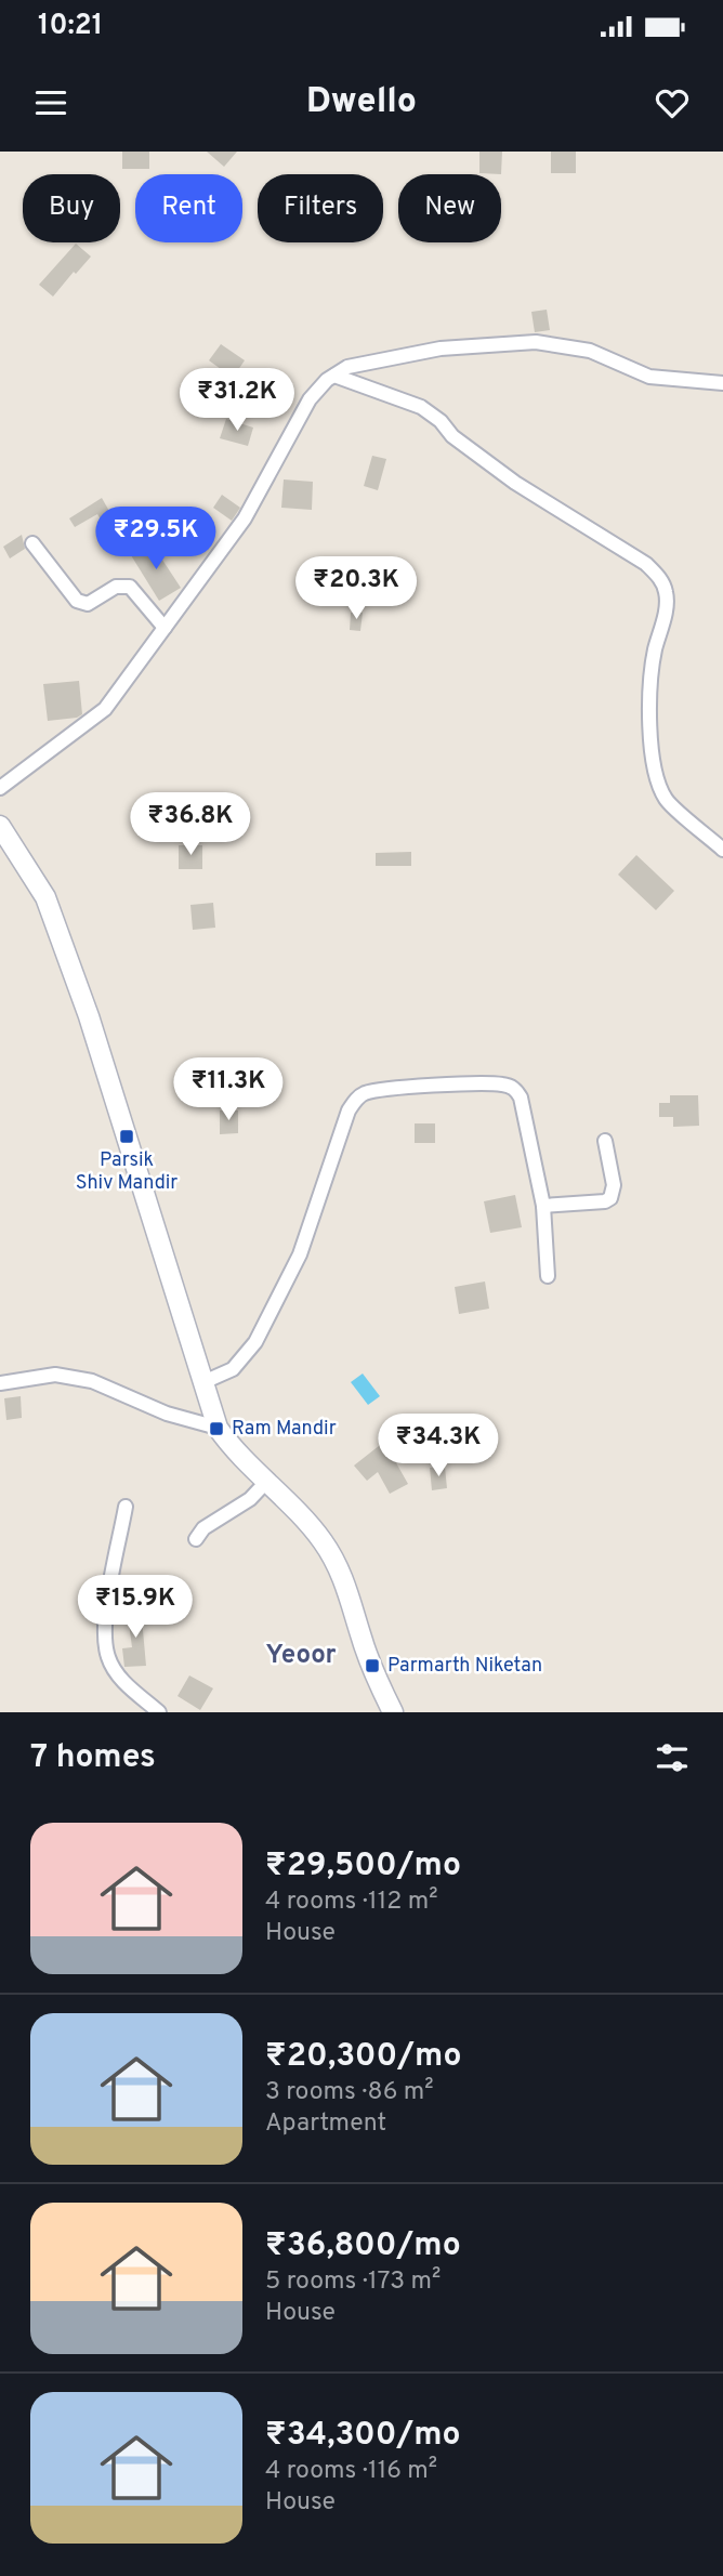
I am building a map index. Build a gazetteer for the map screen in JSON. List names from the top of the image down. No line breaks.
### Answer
{"districts":["Yeoor"],"places":{"transit":["Parsik Shiv Mandir","Ram Mandir","Parmarth Niketan"]},"page":{"status":"10:21","header":"Dwello","chip":["Buy","Rent","Filters","New"],"price":["₹31.2K","₹29.5K","₹20.3K","₹36.8K","₹11.3K","₹34.3K","₹15.9K"],"heading":"7 homes","list":[{"name":"₹29,500/mo","note":"4 rooms · 112 m² · House"},{"name":"₹20,300/mo","note":"3 rooms · 86 m² · Apartment"},{"name":"₹36,800/mo","note":"5 rooms · 173 m² · House"},{"name":"₹34,300/mo","note":"4 rooms · 116 m² · House"}]}}
